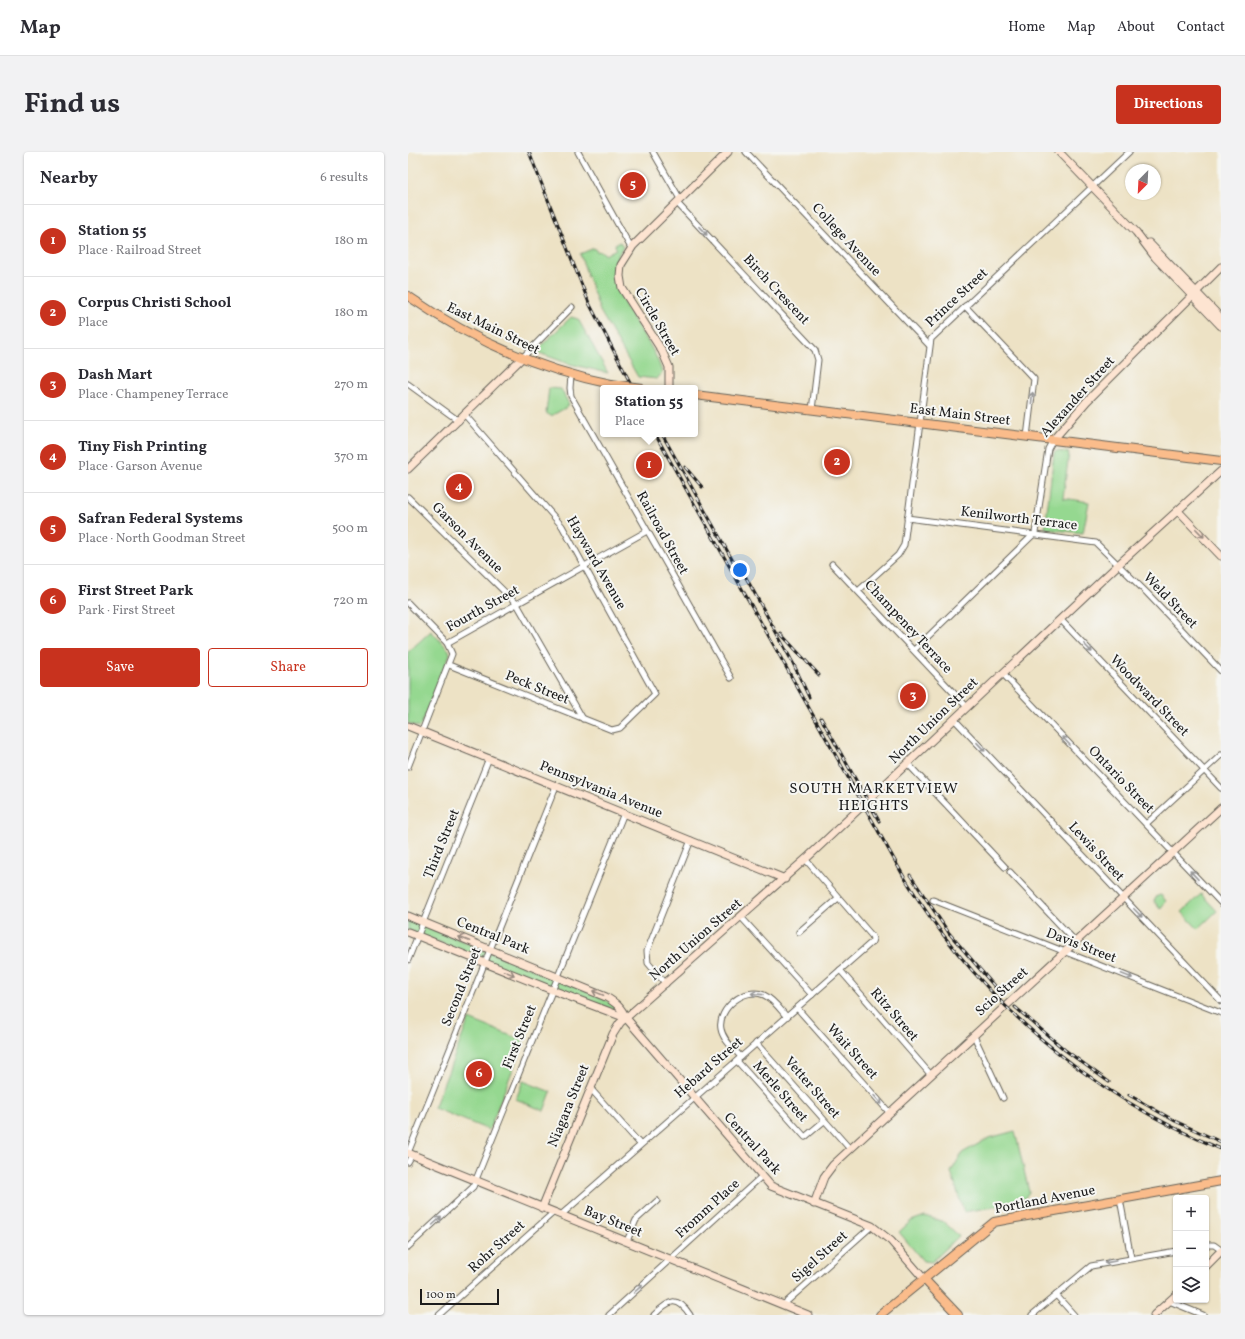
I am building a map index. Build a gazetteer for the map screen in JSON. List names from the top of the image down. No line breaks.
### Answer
{"streets":{"main road":["East Main Street","Portland Avenue"],"street":["College Avenue","Birch Crescent","Prince Street","Circle Street","Alexander Street","Kenilworth Terrace","Railroad Street","Garson Avenue","Hayward Avenue","Weld Street","Fourth Street","Champeney Terrace","Peck Street","Woodward Street","North Union Street","Ontario Street","Pennsylvania Avenue","Third Street","Lewis Street","Central Park","Davis Street","Second Street","Scio Street","Ritz Street","First Street","Wait Street","Hebard Street","Vetter Street","Merle Street","Niagara Street","Fromm Place","Bay Street","Rohr Street","Sigel Street"]},"crossings":[["College Avenue","Prince Street"],["Birch Crescent","East Main Street"],["Prince Street","East Main Street"],["Prince Street","Kenilworth Terrace"],["Prince Street","Champeney Terrace"],["East Main Street","Alexander Street"],["East Main Street","Railroad Street"],["Alexander Street","Kenilworth Terrace"],["Kenilworth Terrace","Weld Street"],["Kenilworth Terrace","North Union Street"],["Railroad Street","Fourth Street"],["Garson Avenue","Fourth Street"],["Garson Avenue","Peck Street"],["Hayward Avenue","Fourth Street"],["Hayward Avenue","Peck Street"],["Weld Street","North Union Street"],["Fourth Street","Peck Street"],["Fourth Street","Pennsylvania Avenue"],["Champeney Terrace","North Union Street"],["Woodward Street","North Union Street"],["North Union Street","Ontario Street"],["North Union Street","Pennsylvania Avenue"],["North Union Street","Lewis Street"],["North Union Street","Central Park"],["North Union Street","Niagara Street"],["Ontario Street","Scio Street"],["Pennsylvania Avenue","Third Street"],["Pennsylvania Avenue","Second Street"],["Pennsylvania Avenue","First Street"],["Third Street","Central Park"],["Lewis Street","Scio Street"],["Central Park","Second Street"],["Central Park","Scio Street"],["Central Park","First Street"],["Central Park","Hebard Street"],["Central Park","Niagara Street"],["Central Park","Portland Avenue"],["Central Park","Fromm Place"],["Central Park","Sigel Street"],["Davis Street","Scio Street"],["Second Street","Bay Street"],["Scio Street","Ritz Street"],["Scio Street","Wait Street"],["Scio Street","Vetter Street"],["Ritz Street","Hebard Street"],["First Street","Bay Street"],["Wait Street","Hebard Street"],["Hebard Street","Vetter Street"],["Hebard Street","Merle Street"],["Hebard Street","Bay Street"],["Vetter Street","Merle Street"],["Niagara Street","Bay Street"],["Fromm Place","Bay Street"],["Bay Street","Rohr Street"],["Bay Street","Sigel Street"]],"one_way":["Birch Crescent","Woodward Street","Ontario Street","Lewis Street","Davis Street","Wait Street","Fromm Place"],"districts":["SOUTH MARKETVIEW HEIGHTS"],"scale_bar":"100 m","north":"bottom left","page":{"header":"Map","nav":["Home","Map","About","Contact"],"title":"Find us","buttons":["Directions",["Save","Share"]],"heading":["Nearby","6 results"],"pins":["5","2","1","4","3","6"],"list":[{"mark":"1","name":"Station 55","note":"Place · Railroad Street","value":"180 m"},{"mark":"2","name":"Corpus Christi School","note":"Place","value":"180 m"},{"mark":"3","name":"Dash Mart","note":"Place · Champeney Terrace","value":"270 m"},{"mark":"4","name":"Tiny Fish Printing","note":"Place · Garson Avenue","value":"370 m"},{"mark":"5","name":"Safran Federal Systems","note":"Place · North Goodman Street","value":"500 m"},{"mark":"6","name":"First Street Park","note":"Park · First Street","value":"720 m"}],"popup":["Station 55","Place"],"map_buttons":["+","−"],"scale":"100 m"}}
